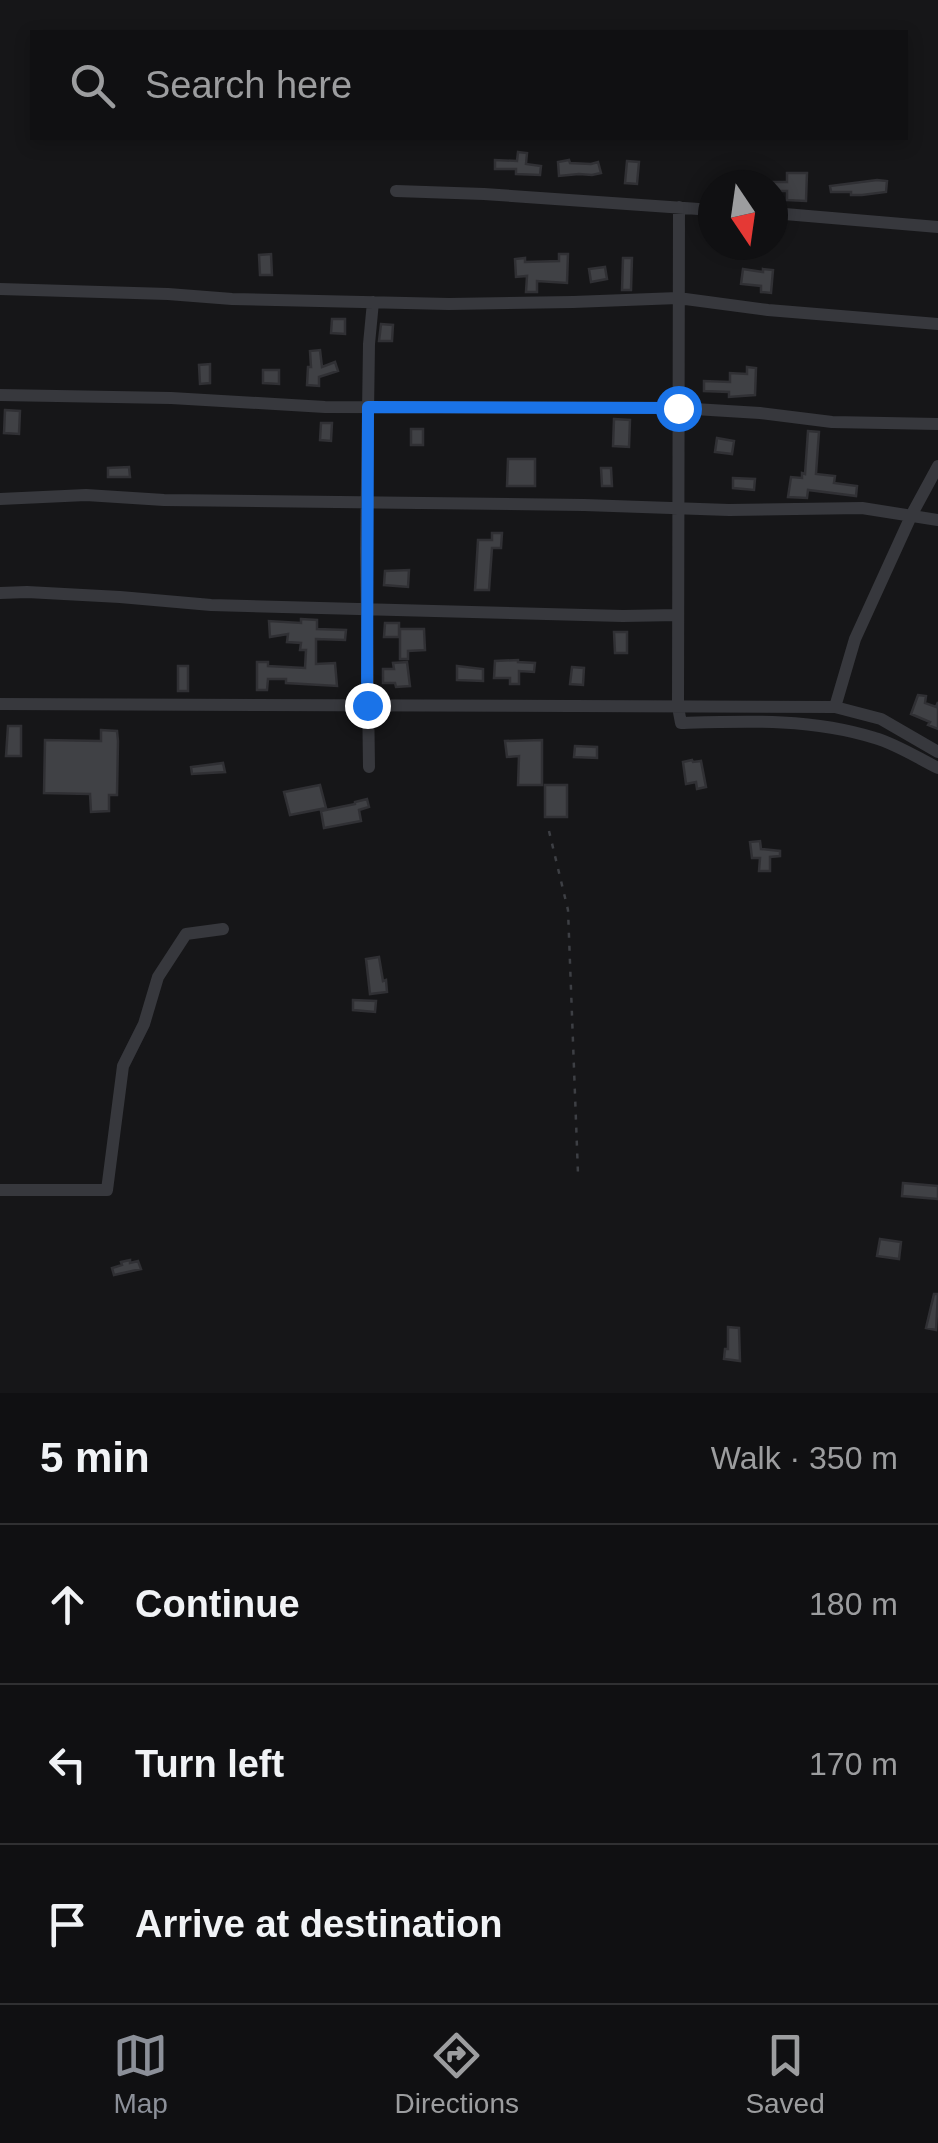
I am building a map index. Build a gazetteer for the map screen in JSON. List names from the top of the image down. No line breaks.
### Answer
{"north":"bottom","page":{"search":"Search here","heading":["5 min","Walk · 350 m"],"list":[["Continue","180 m"],["Turn left","170 m"],"Arrive at destination"],"nav":["Map","Directions","Saved"]}}
